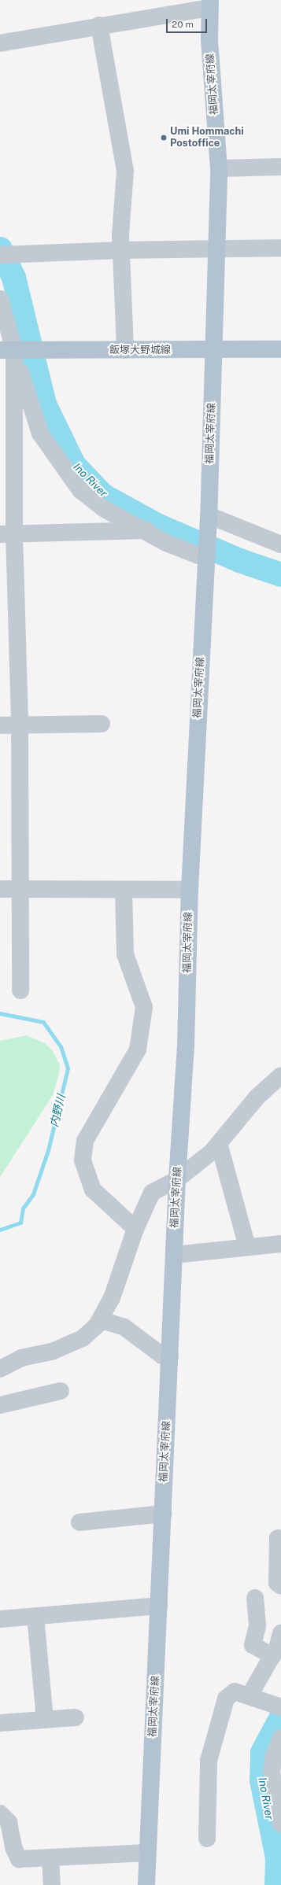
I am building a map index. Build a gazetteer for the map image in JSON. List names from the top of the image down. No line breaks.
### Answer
{"streets":{"main road":["福岡太宰府線","飯塚大野城線"]},"crossings":[["福岡太宰府線","飯塚大野城線"]],"water":["Ino River","内野川"],"places":["Umi Hommachi Postoffice"],"scale_bar":"20 m"}
